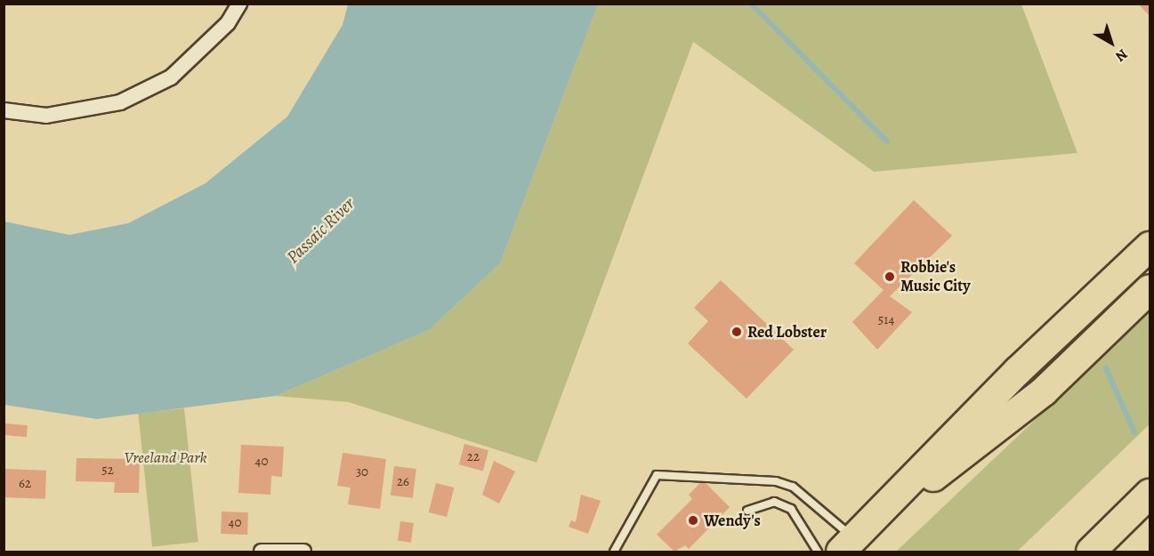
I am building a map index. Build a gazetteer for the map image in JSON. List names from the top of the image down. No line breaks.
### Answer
{"water":["Passaic River"],"parks":["Vreeland Park"],"places":["Robbie's Music City","Red Lobster","Wendy's"],"house_numbers":["514","22","40","52","30","26","62","40"],"north":"bottom right"}
